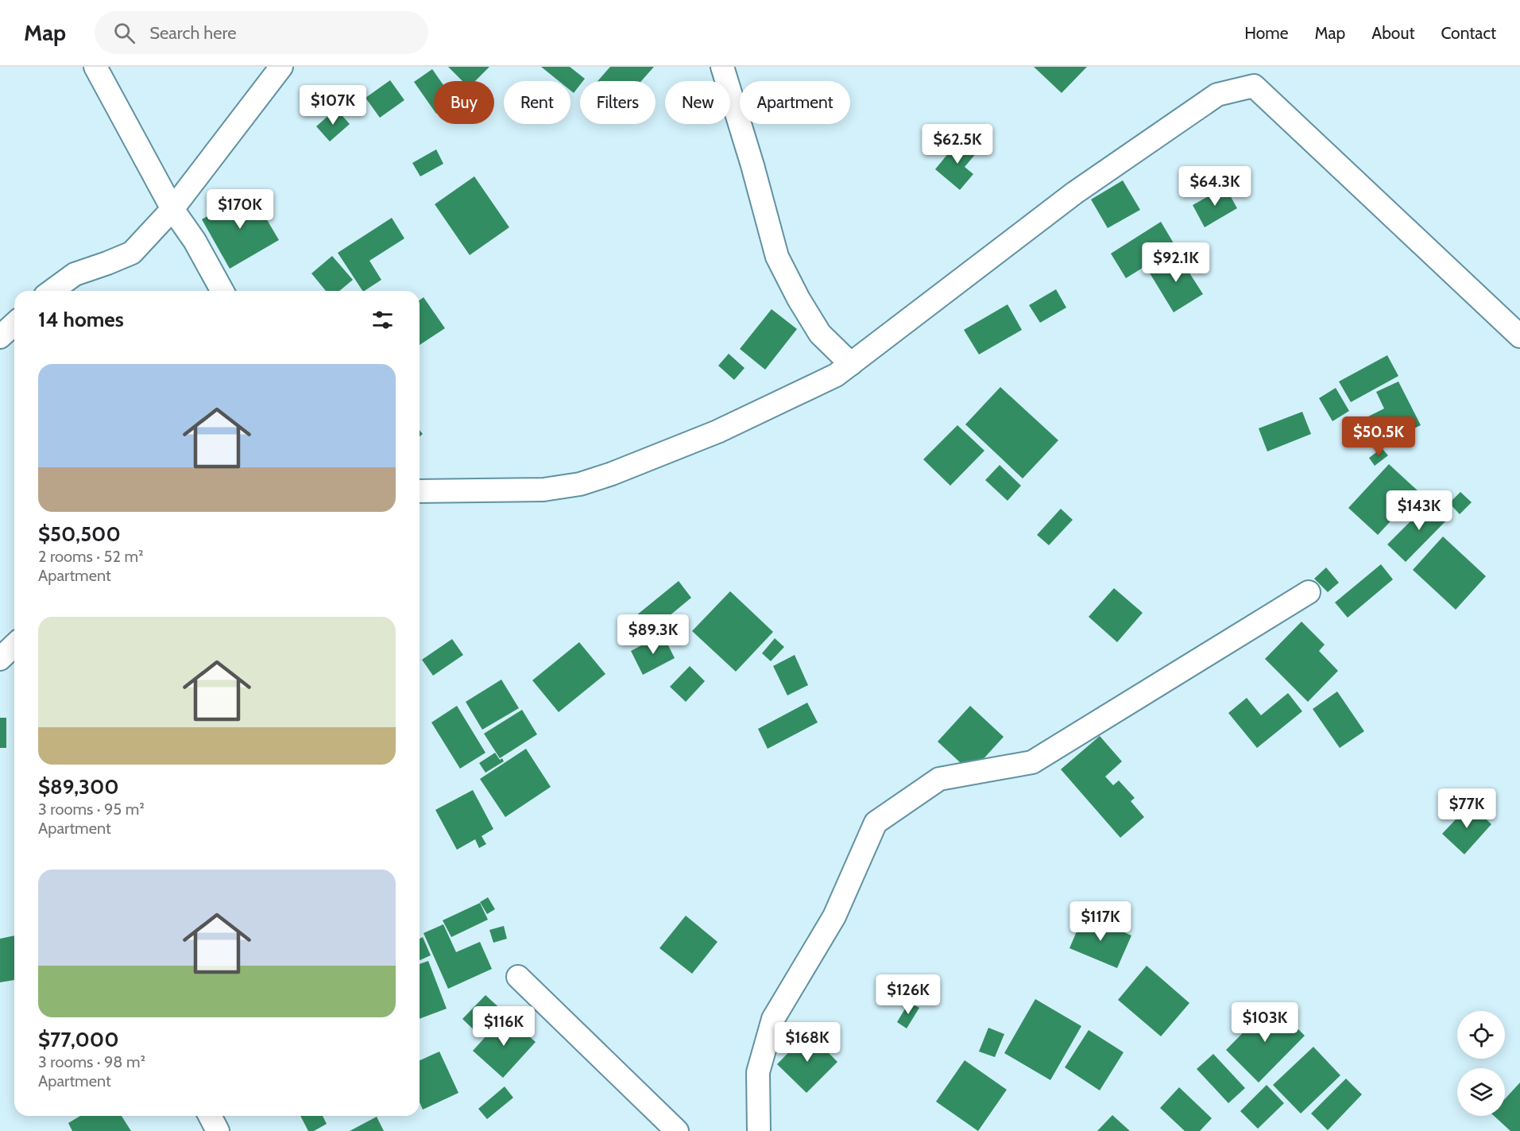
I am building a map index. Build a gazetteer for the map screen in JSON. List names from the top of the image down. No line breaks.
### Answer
{"page":{"header":"Map","search":"Search here","nav":["Home","Map","About","Contact"],"chip":["Buy","Rent","Filters","New","Apartment"],"price":["$107K","$62.5K","$64.3K","$170K","$92.1K","$50.5K","$143K","$89.3K","$77K","$117K","$126K","$103K","$116K","$168K"],"heading":"14 homes","list":[{"name":"$50,500","note":"2 rooms · 52 m² · Apartment"},{"name":"$89,300","note":"3 rooms · 95 m² · Apartment"},{"name":"$77,000","note":"3 rooms · 98 m² · Apartment"}]}}
